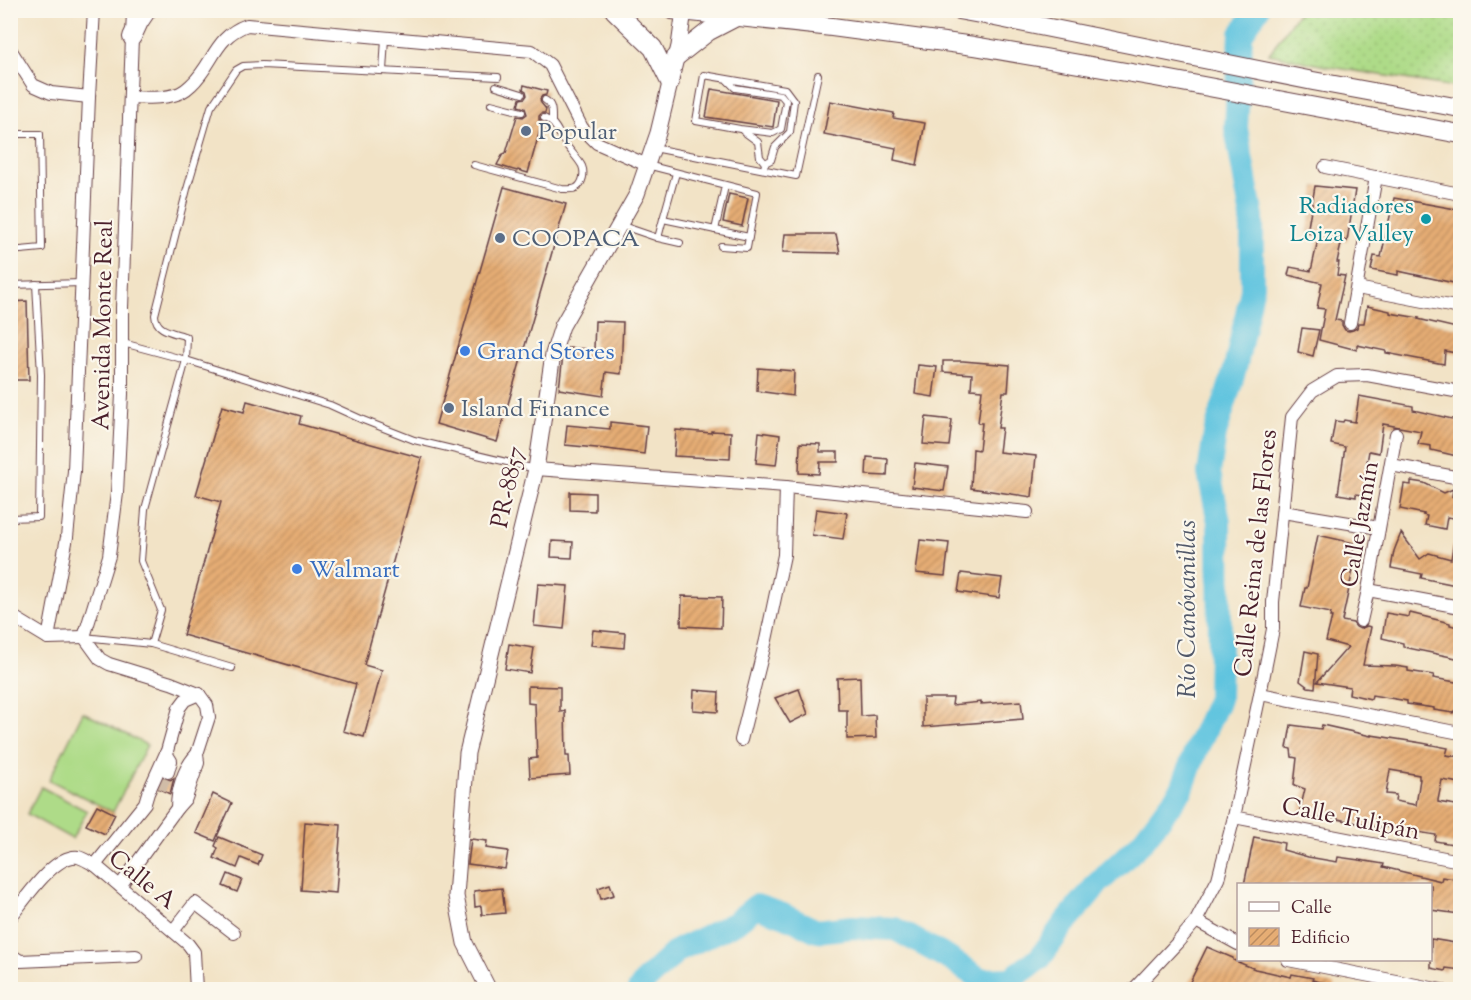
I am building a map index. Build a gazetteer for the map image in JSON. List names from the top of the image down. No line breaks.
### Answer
{"streets":{"street":["Avenida Monte Real","PR-8857","Calle Jazmín","Calle Reina de las Flores","Calle Tulipán","Calle A"]},"crossings":[["Calle Reina de las Flores","Calle Tulipán"]],"water":["Río Canóvanillas"],"places":["Popular","Radiadores Loiza Valley","COOPACA","Grand Stores","Island Finance","Walmart"],"legend":["Calle","Edificio"]}
